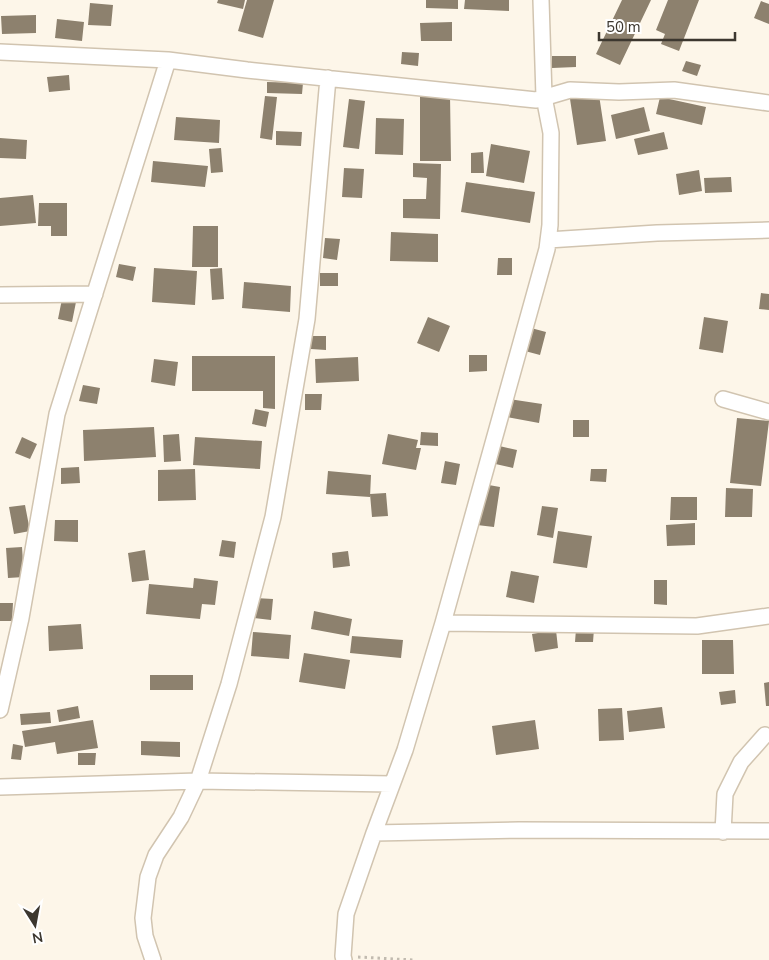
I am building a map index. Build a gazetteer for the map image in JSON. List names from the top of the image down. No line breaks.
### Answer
{"scale_bar":"50 m","north":"bottom"}
